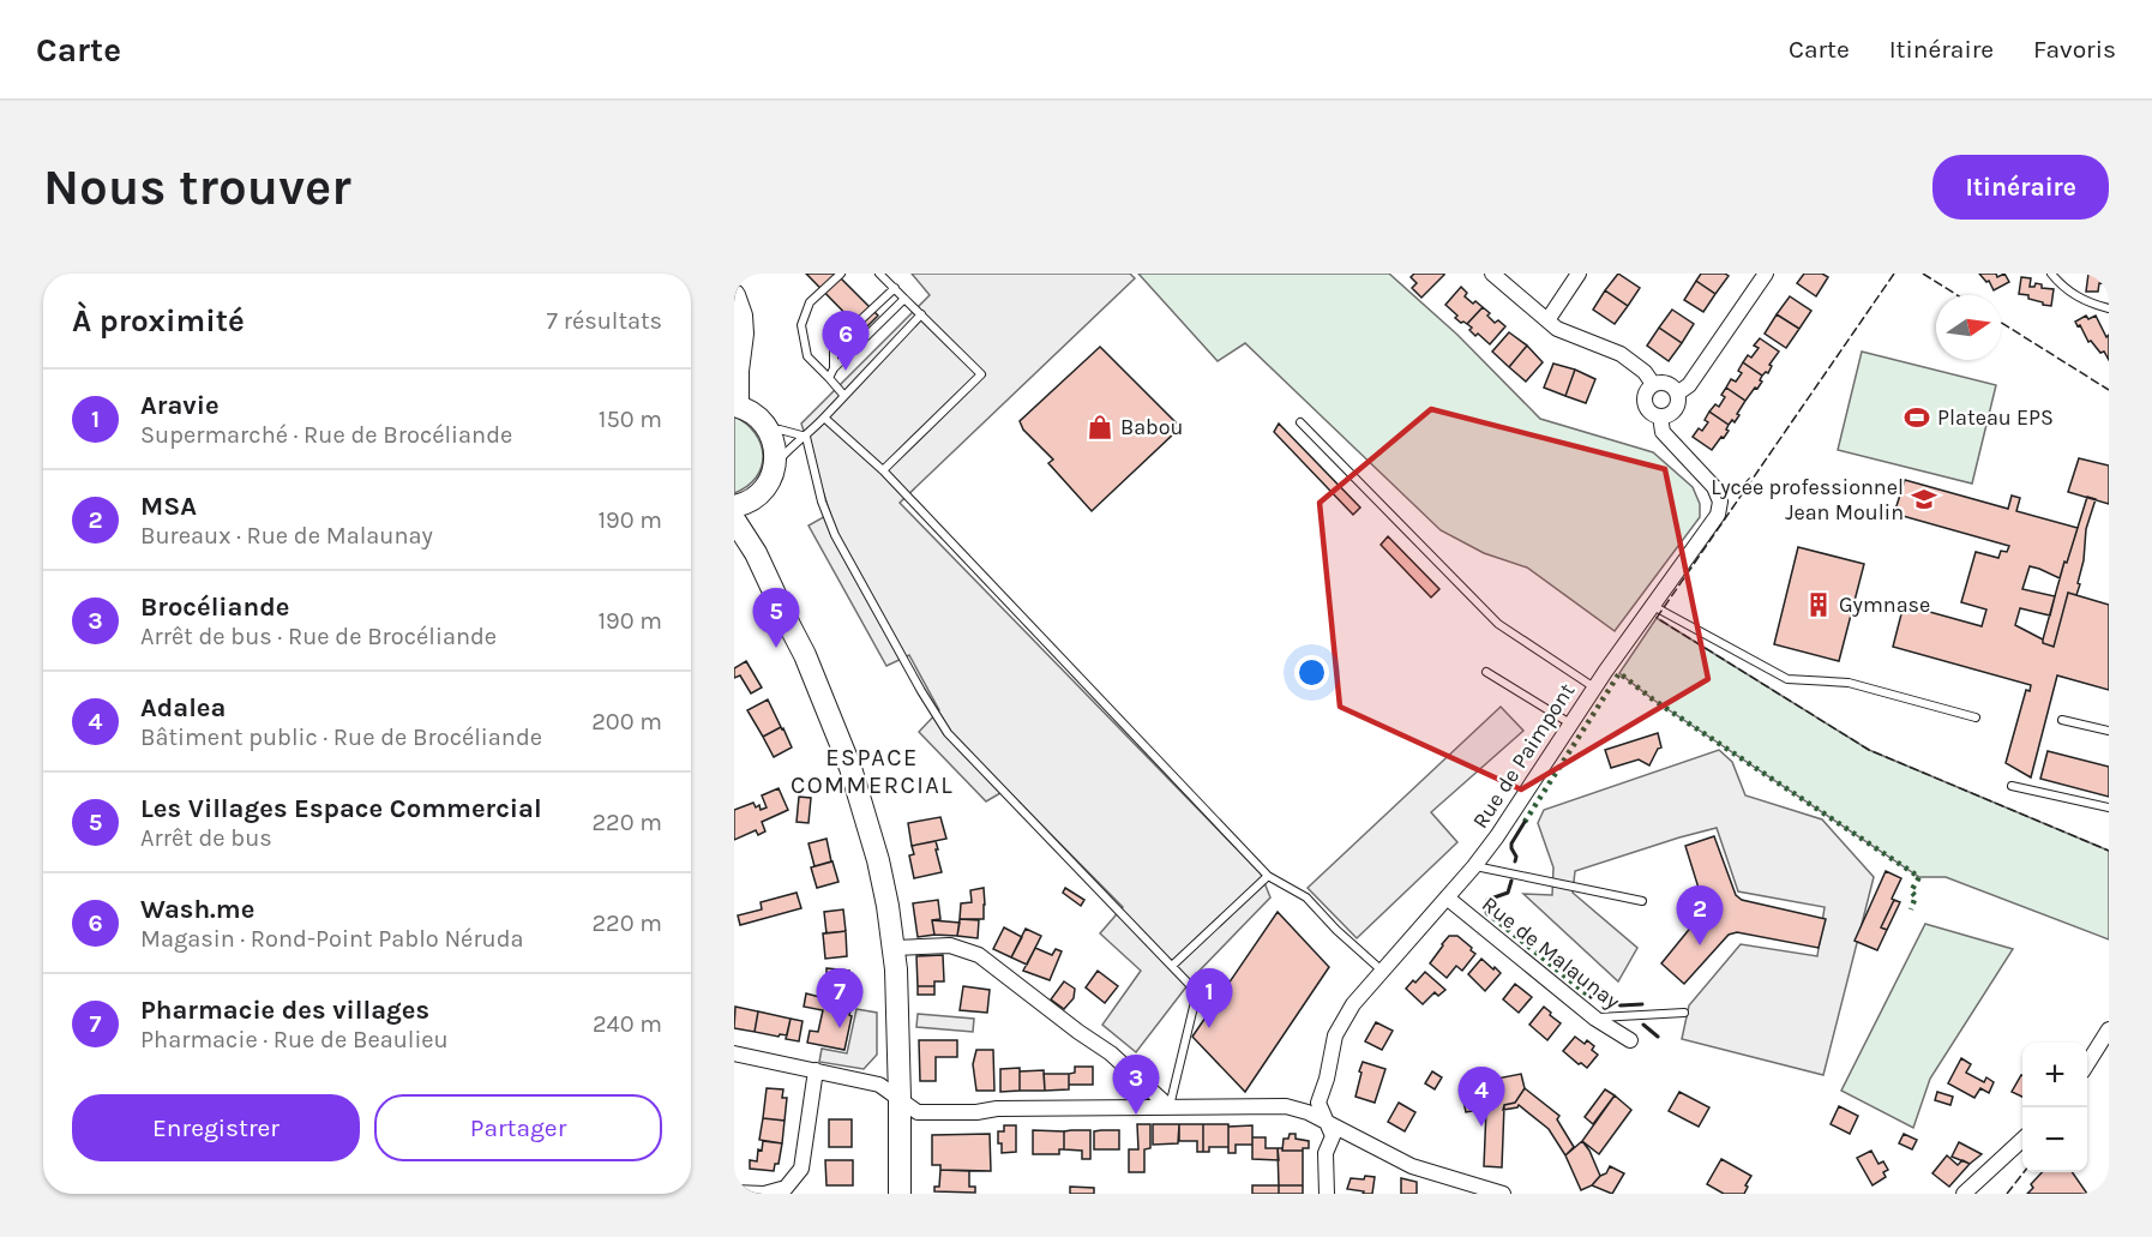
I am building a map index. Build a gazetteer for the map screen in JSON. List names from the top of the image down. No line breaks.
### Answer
{"streets":{"street":["Rue de Paimpont","Rue de Malaunay"]},"crossings":[["Rue de Paimpont","Rue de Malaunay"]],"districts":["ESPACE COMMERCIAL"],"places":{"sports":["Plateau EPS"],"shop":["Babou"],"school or university":["Lycée professionnel Jean Moulin"],"building":["Gymnase"]},"north":"right","page":{"header":"Carte","nav":["Carte","Itinéraire","Favoris"],"buttons":["Itinéraire",["Enregistrer","Partager"]],"title":"Nous trouver","heading":["À proximité","7 résultats"],"pins":["6","5","2","1","7","3","4"],"list":[{"mark":"1","name":"Aravie","note":"Supermarché · Rue de Brocéliande","value":"150 m"},{"mark":"2","name":"MSA","note":"Bureaux · Rue de Malaunay","value":"190 m"},{"mark":"3","name":"Brocéliande","note":"Arrêt de bus · Rue de Brocéliande","value":"190 m"},{"mark":"4","name":"Adalea","note":"Bâtiment public · Rue de Brocéliande","value":"200 m"},{"mark":"5","name":"Les Villages Espace Commercial","note":"Arrêt de bus","value":"220 m"},{"mark":"6","name":"Wash.me","note":"Magasin · Rond-Point Pablo Néruda","value":"220 m"},{"mark":"7","name":"Pharmacie des villages","note":"Pharmacie · Rue de Beaulieu","value":"240 m"}],"map_buttons":["+","−"]}}
